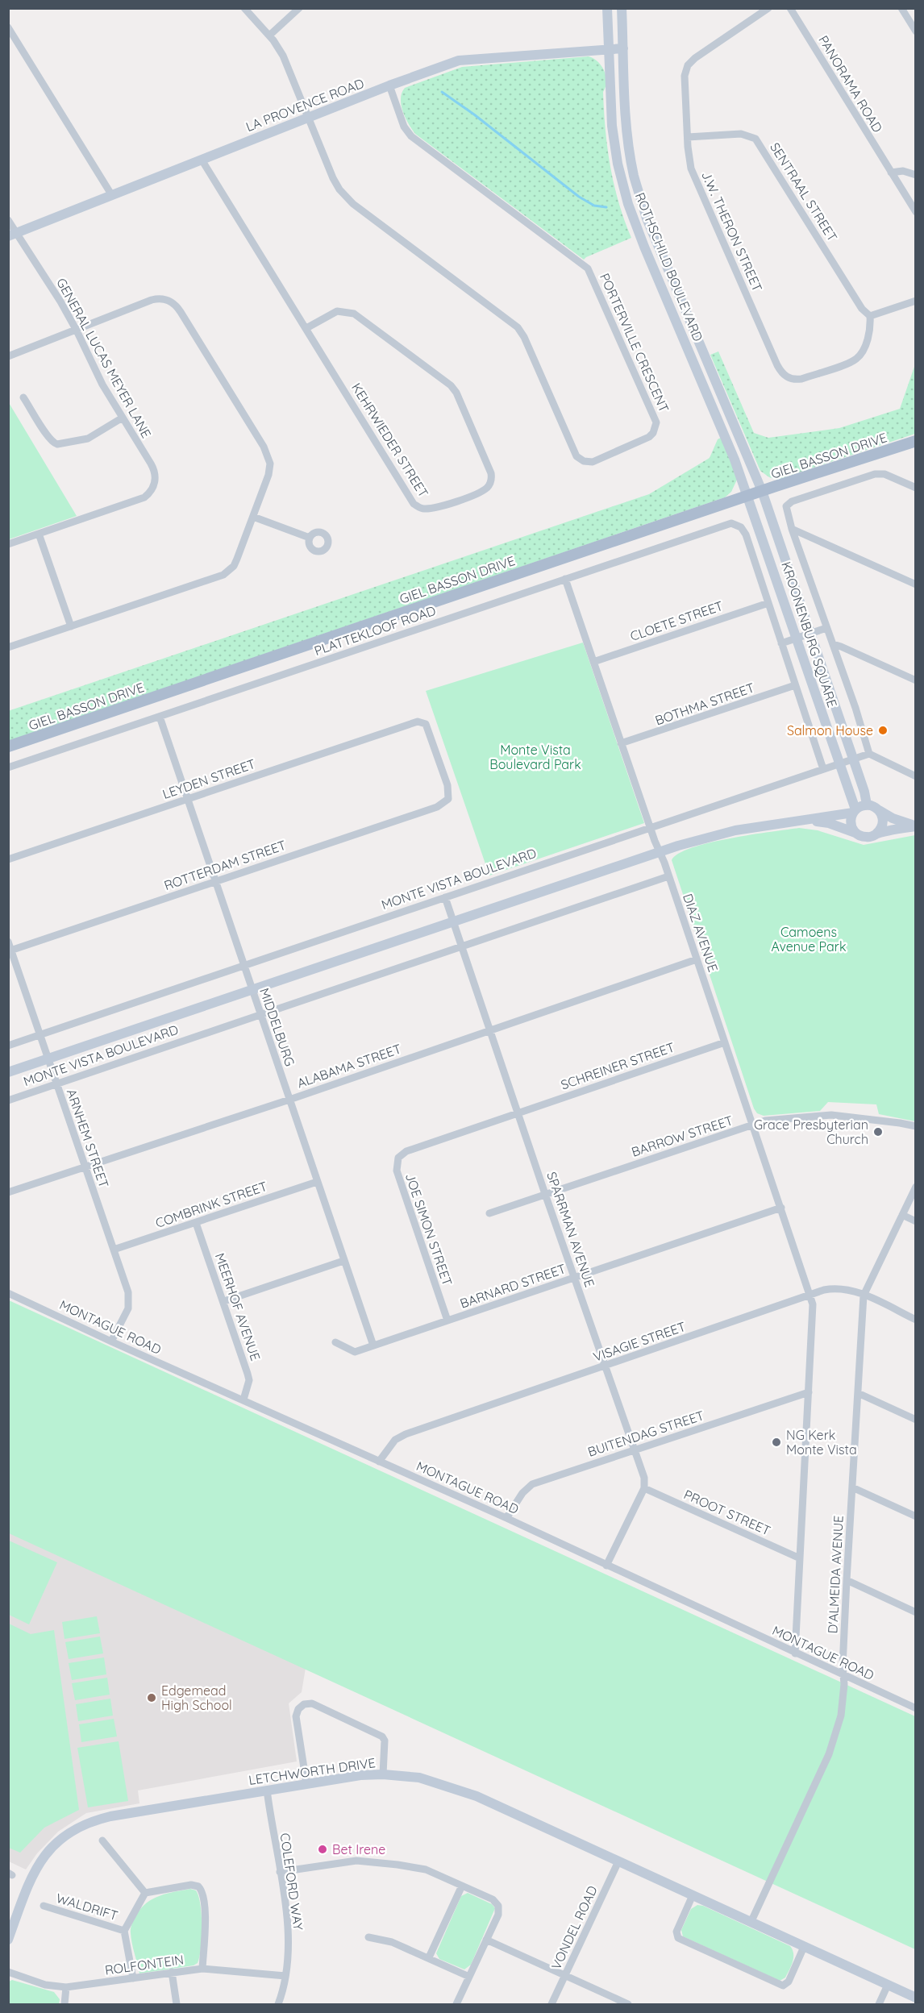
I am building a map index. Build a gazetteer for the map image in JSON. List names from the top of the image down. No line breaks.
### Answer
{"streets":{"main road":["GIEL BASSON DRIVE"],"street":["PANORAMA ROAD","LA PROVENCE ROAD","SENTRAAL STREET","J.W. THERON STREET","ROTHSCHILD BOULEVARD","PORTERVILLE CRESCENT","GENERAL LUCAS MEYER LANE","KEHRWIEDER STREET","CLOETE STREET","PLATTEKLOOF ROAD","KROONENBURG SQUARE","BOTHMA STREET","LEYDEN STREET","ROTTERDAM STREET","MONTE VISTA BOULEVARD","DIAZ AVENUE","MIDDELBURG","ALABAMA STREET","SCHREINER STREET","BARROW STREET","ARNHEM STREET","COMBRINK STREET","JOE SIMON STREET","SPARRMAN AVENUE","BARNARD STREET","MEERHOF AVENUE","MONTAGUE ROAD","VISAGIE STREET","BUITENDAG STREET","PROOT STREET","D'ALMEIDA AVENUE","LETCHWORTH DRIVE","COLEFORD WAY","WALDRIFT","VONDEL ROAD","ROLFONTEIN"]},"crossings":[["LA PROVENCE ROAD","ROTHSCHILD BOULEVARD"],["LA PROVENCE ROAD","PORTERVILLE CRESCENT"],["LA PROVENCE ROAD","GENERAL LUCAS MEYER LANE"],["LA PROVENCE ROAD","KEHRWIEDER STREET"],["SENTRAAL STREET","J.W. THERON STREET"],["ROTHSCHILD BOULEVARD","GIEL BASSON DRIVE"],["ROTHSCHILD BOULEVARD","KROONENBURG SQUARE"],["GIEL BASSON DRIVE","KROONENBURG SQUARE"],["CLOETE STREET","PLATTEKLOOF ROAD"],["CLOETE STREET","DIAZ AVENUE"],["PLATTEKLOOF ROAD","DIAZ AVENUE"],["PLATTEKLOOF ROAD","MIDDELBURG"],["KROONENBURG SQUARE","MONTE VISTA BOULEVARD"],["BOTHMA STREET","DIAZ AVENUE"],["LEYDEN STREET","ROTTERDAM STREET"],["LEYDEN STREET","MIDDELBURG"],["ROTTERDAM STREET","MIDDELBURG"],["ROTTERDAM STREET","ARNHEM STREET"],["MONTE VISTA BOULEVARD","DIAZ AVENUE"],["MONTE VISTA BOULEVARD","MIDDELBURG"],["MONTE VISTA BOULEVARD","ARNHEM STREET"],["MONTE VISTA BOULEVARD","SPARRMAN AVENUE"],["DIAZ AVENUE","ALABAMA STREET"],["DIAZ AVENUE","SCHREINER STREET"],["DIAZ AVENUE","BARROW STREET"],["DIAZ AVENUE","BARNARD STREET"],["DIAZ AVENUE","VISAGIE STREET"],["MIDDELBURG","ALABAMA STREET"],["MIDDELBURG","COMBRINK STREET"],["MIDDELBURG","BARNARD STREET"],["ALABAMA STREET","ARNHEM STREET"],["ALABAMA STREET","SPARRMAN AVENUE"],["SCHREINER STREET","JOE SIMON STREET"],["SCHREINER STREET","SPARRMAN AVENUE"],["BARROW STREET","SPARRMAN AVENUE"],["ARNHEM STREET","COMBRINK STREET"],["ARNHEM STREET","MONTAGUE ROAD"],["COMBRINK STREET","MEERHOF AVENUE"],["JOE SIMON STREET","SPARRMAN AVENUE"],["JOE SIMON STREET","BARNARD STREET"],["SPARRMAN AVENUE","BARNARD STREET"],["SPARRMAN AVENUE","VISAGIE STREET"],["SPARRMAN AVENUE","BUITENDAG STREET"],["SPARRMAN AVENUE","PROOT STREET"],["MEERHOF AVENUE","MONTAGUE ROAD"],["MONTAGUE ROAD","VISAGIE STREET"],["MONTAGUE ROAD","BUITENDAG STREET"],["MONTAGUE ROAD","D'ALMEIDA AVENUE"],["VISAGIE STREET","D'ALMEIDA AVENUE"],["D'ALMEIDA AVENUE","LETCHWORTH DRIVE"],["LETCHWORTH DRIVE","COLEFORD WAY"],["LETCHWORTH DRIVE","VONDEL ROAD"],["COLEFORD WAY","ROLFONTEIN"]],"parks":["Monte Vista Boulevard Park","Camoens Avenue Park"],"places":["Salmon House","Grace Presbyterian Church","NG Kerk Monte Vista","Edgemead High School","Bet Irene"]}
